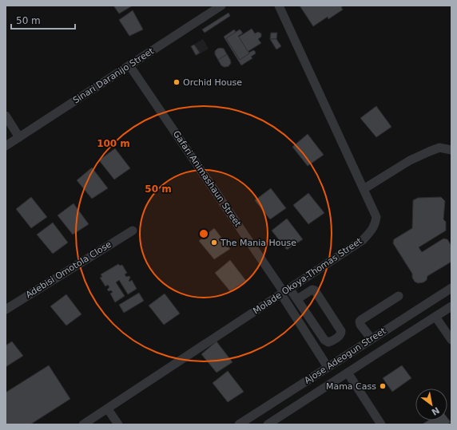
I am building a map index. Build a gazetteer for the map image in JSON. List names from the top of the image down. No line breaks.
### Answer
{"streets":{"street":["Sinari Daranijo Street","Gafari Animashaun Street","Adebisi Omotola Close","Molade Okoya-Thomas Street","Ajose Adeogun Street"]},"crossings":[["Sinari Daranijo Street","Gafari Animashaun Street"],["Gafari Animashaun Street","Molade Okoya-Thomas Street"]],"places":["Orchid House","The Mania House","Mama Cass"],"scale_bar":"50 m","north":"bottom right","rings":["100 m","50 m"]}
